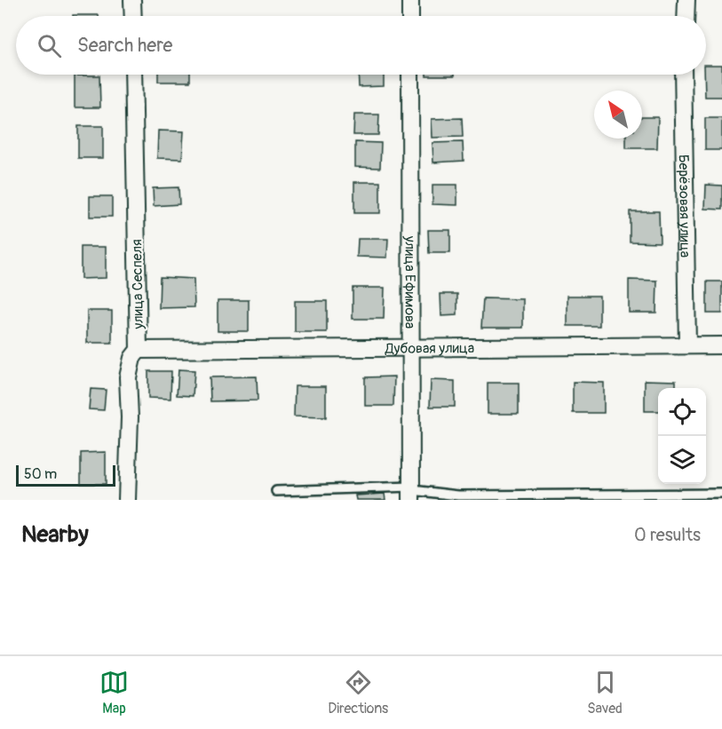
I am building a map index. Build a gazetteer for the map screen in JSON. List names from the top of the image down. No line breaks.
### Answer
{"streets":{"street":["Берёзовая улица","улица Ефимова","улица Сеспеля","Дубовая улица"]},"crossings":[["Берёзовая улица","Дубовая улица"],["улица Ефимова","Дубовая улица"],["улица Сеспеля","Дубовая улица"]],"scale_bar":"50 m","north":"top left","page":{"search":"Search here","scale":"50 m","heading":["Nearby","0 results"],"nav":["Map","Directions","Saved"]}}
